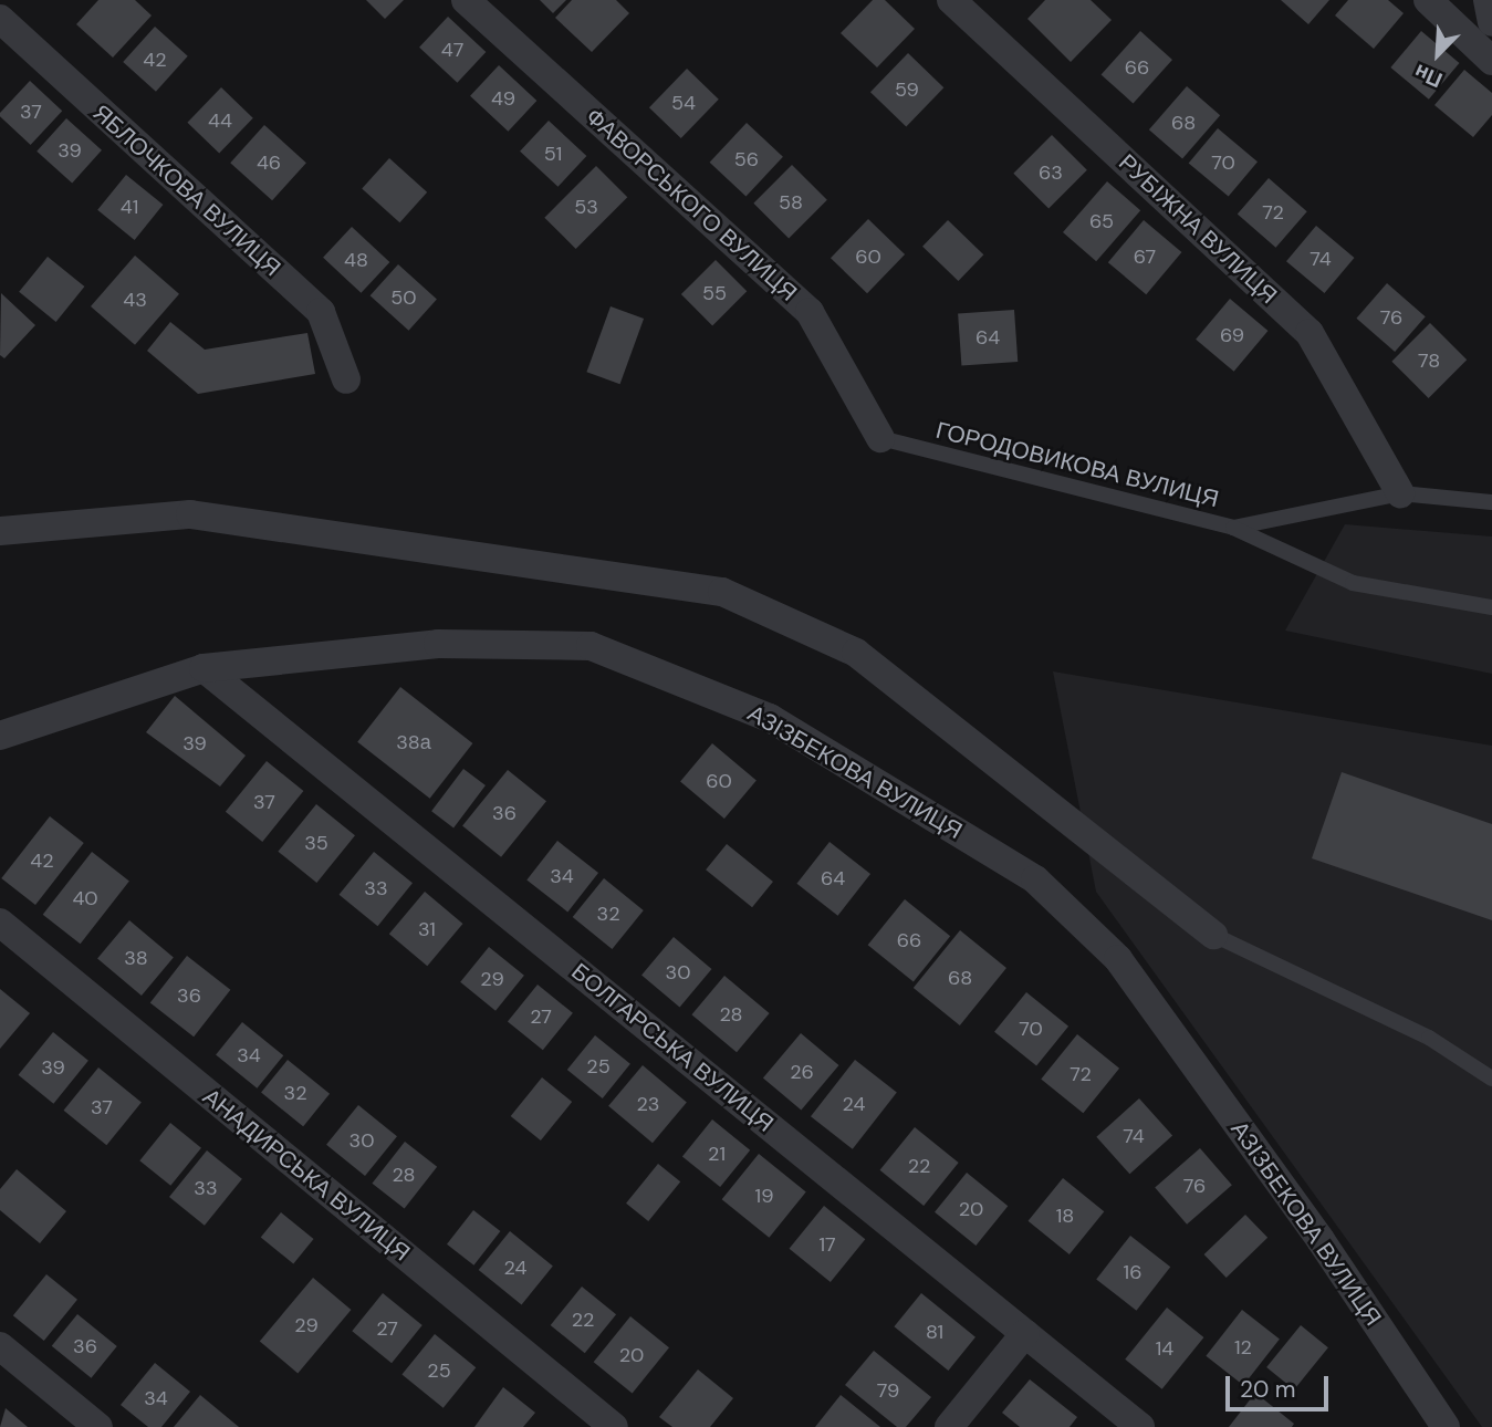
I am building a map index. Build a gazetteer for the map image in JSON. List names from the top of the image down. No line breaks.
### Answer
{"streets":{"street":["ЯБЛОЧКОВА ВУЛИЦЯ","ФАВОРСЬКОГО ВУЛИЦЯ","РУБІЖНА ВУЛИЦЯ","АЗІЗБЕКОВА ВУЛИЦЯ","БОЛГАРСЬКА ВУЛИЦЯ","АНАДИРСЬКА ВУЛИЦЯ"],"lane":["ГОРОДОВИКОВА ВУЛИЦЯ"]},"crossings":[["ФАВОРСЬКОГО ВУЛИЦЯ","ГОРОДОВИКОВА ВУЛИЦЯ"],["РУБІЖНА ВУЛИЦЯ","ГОРОДОВИКОВА ВУЛИЦЯ"],["АЗІЗБЕКОВА ВУЛИЦЯ","БОЛГАРСЬКА ВУЛИЦЯ"]],"house_numbers":["47","42","66","59","49","54","37","44","68","39","51","56","46","70","63","58","41","53","72","65","60","67","74","48","55","50","43","76","69","64","78","38а","39","60","37","36","35","42","34","64","33","40","32","31","66","38","30","68","29","36","28","27","70","34","25","39","26","72","32","23","24","37","74","30","21","22","28","76","33","19","20","18","17","24","16","22","29","27","81","36","12","14","20","25","79","34"],"scale_bar":"20 m","north":"bottom left"}
